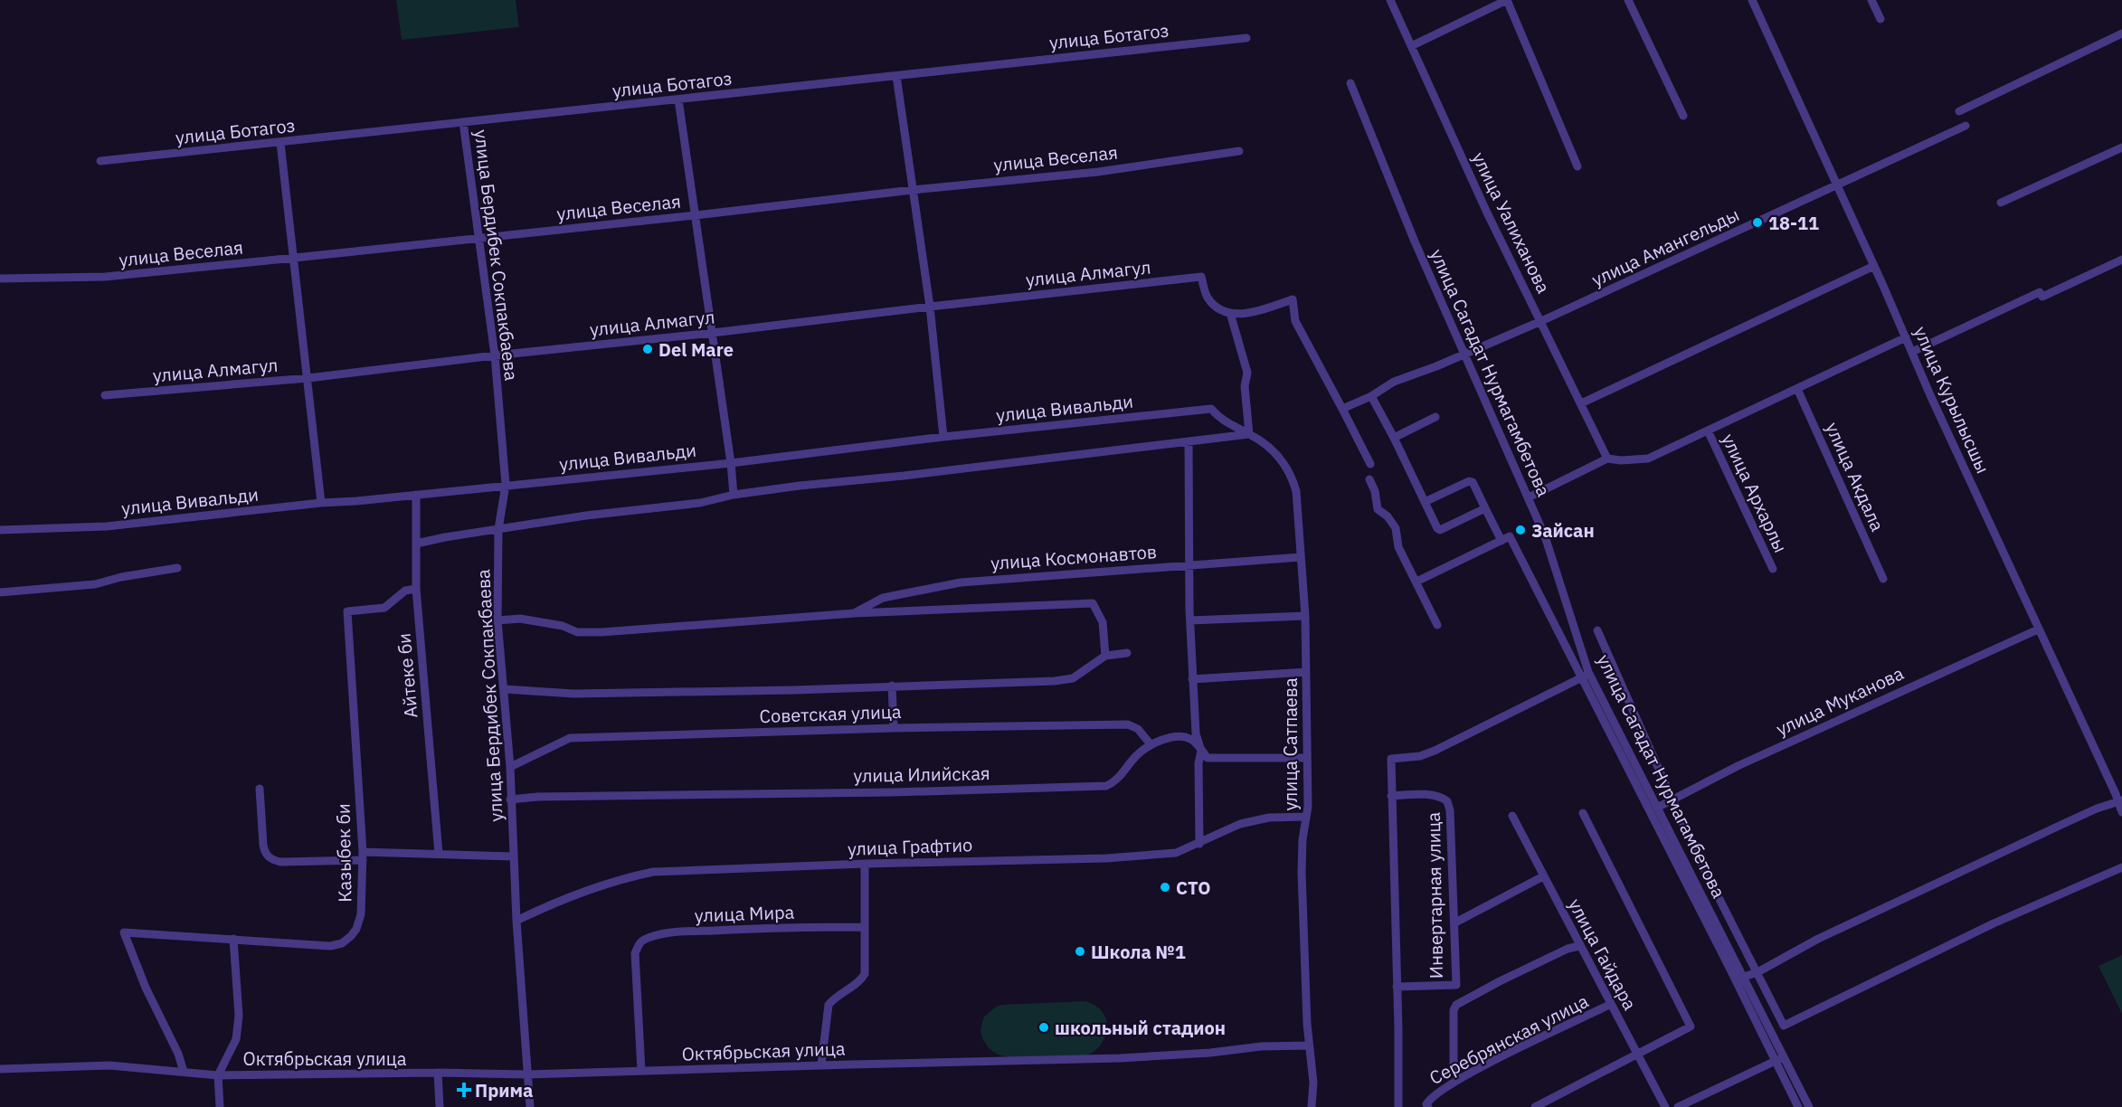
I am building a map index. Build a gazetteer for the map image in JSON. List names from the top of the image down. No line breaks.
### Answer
{"streets":{"street":["улица Ботагоз","улица Веселая","улица Уалиханова","улица Амангельды","улица Бердибек Сокпакбаева","улица Алмагул","улица Сагадат Нурмагамбетова","улица Курылысшы","улица Вивальди","улица Акдала","улица Архарлы","улица Космонавтов","Айтеке би","улица Муканова","Советская улица","улица Сатпаева","улица Илийская","улица Графтио","Казыбек би","Инвертарная улица","улица Мира","улица Гайдара","Серебрянская улица","Октябрьская улица"]},"crossings":[["улица Ботагоз","улица Бердибек Сокпакбаева"],["улица Веселая","улица Бердибек Сокпакбаева"],["улица Уалиханова","улица Амангельды"],["улица Амангельды","улица Сагадат Нурмагамбетова"],["улица Амангельды","улица Курылысшы"],["улица Бердибек Сокпакбаева","улица Алмагул"],["улица Бердибек Сокпакбаева","улица Вивальди"],["улица Бердибек Сокпакбаева","улица Космонавтов"],["улица Бердибек Сокпакбаева","Советская улица"],["улица Бердибек Сокпакбаева","улица Илийская"],["улица Бердибек Сокпакбаева","улица Графтио"],["улица Бердибек Сокпакбаева","Октябрьская улица"],["улица Сагадат Нурмагамбетова","улица Муканова"],["улица Курылысшы","улица Муканова"],["улица Вивальди","Айтеке би"],["улица Вивальди","улица Сатпаева"],["улица Космонавтов","улица Сатпаева"],["Айтеке би","Казыбек би"],["Советская улица","улица Илийская"],["улица Сатпаева","улица Илийская"],["улица Сатпаева","улица Графтио"],["улица Сатпаева","Октябрьская улица"],["Казыбек би","Октябрьская улица"],["улица Мира","Октябрьская улица"],["улица Гайдара","Серебрянская улица"]],"places":{"other":["18-11","Del Mare","Зайсан","СТО","Школа №1","школьный стадион"],"health":["Прима"]}}
